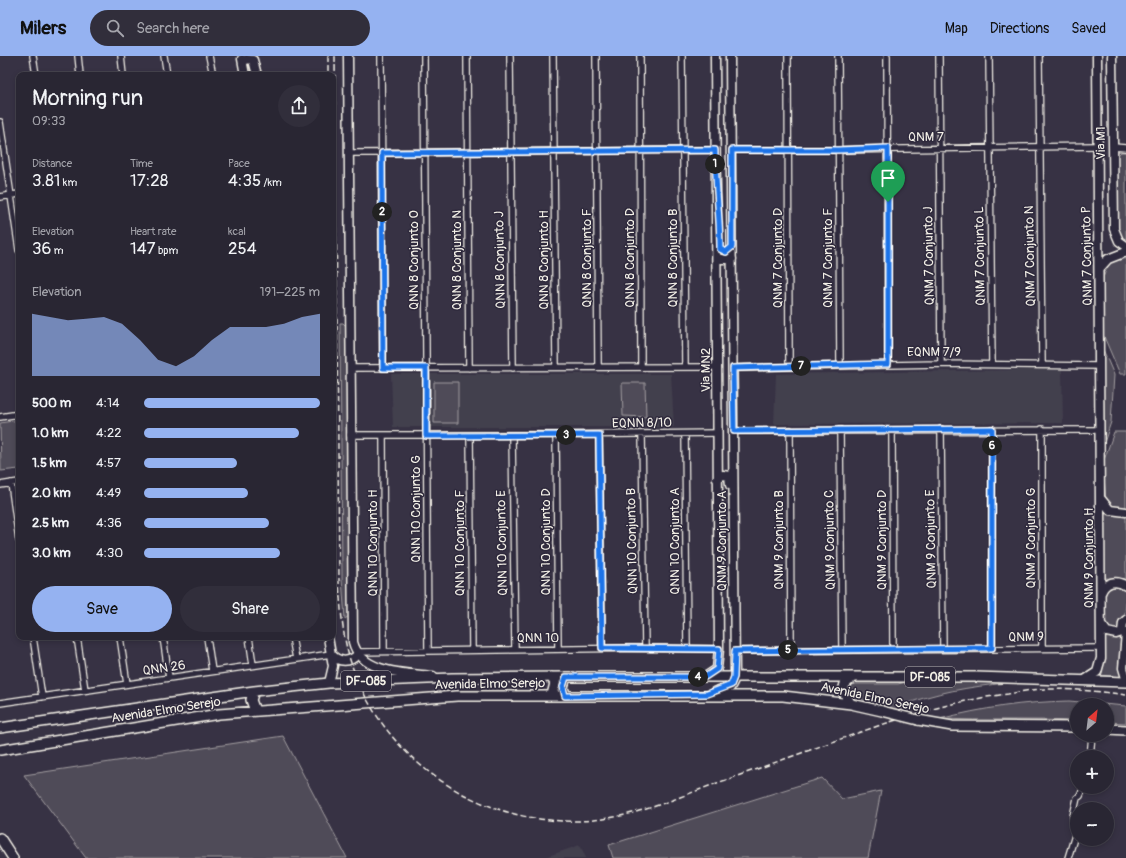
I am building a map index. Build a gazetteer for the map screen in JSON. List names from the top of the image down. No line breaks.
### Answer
{"streets":{"main road":["Via M1","QNM 7 Conjunto P","Via MN2","QNM 9 Conjunto A","QNM 9 Conjunto H","DF-085","Avenida Elmo Serejo"],"street":["QNM 7","QNM 7 Conjunto J","QNM 7 Conjunto L","QNM 7 Conjunto N","QNN 8 Conjunto F","QNN 8 Conjunto D","QNN 8 Conjunto B","QNM 7 Conjunto D","QNM 7 Conjunto F","QNN 8 Conjunto O","QNN 8 Conjunto N","QNN 8 Conjunto J","QNN 8 Conjunto H","EQNM 7/9","EQNN 8/10","QNN 10 Conjunto G","QNM 9 Conjunto G","QNM 9 Conjunto E","QNM 9 Conjunto B","QNM 9 Conjunto C","QNM 9 Conjunto D","QNN 10 Conjunto B","QNN 10 Conjunto A","QNN 10 Conjunto D","QNN 10 Conjunto H","QNN 10 Conjunto F","QNN 10 Conjunto E","QNM 9","QNN 10","QNN 26"]},"crossings":[["QNM 7","QNM 7 Conjunto J"],["QNM 7","QNM 7 Conjunto L"],["QNM 7","QNM 7 Conjunto N"],["QNM 7","QNM 7 Conjunto P"],["QNM 7","QNM 7 Conjunto D"],["QNM 7","QNM 7 Conjunto F"],["QNM 7 Conjunto J","EQNM 7/9"],["QNM 7 Conjunto L","EQNM 7/9"],["QNM 7 Conjunto N","EQNM 7/9"],["QNM 7 Conjunto P","EQNM 7/9"],["QNM 7 Conjunto D","EQNM 7/9"],["QNM 7 Conjunto F","EQNM 7/9"],["QNN 8 Conjunto O","QNN 10 Conjunto G"],["Via MN2","EQNN 8/10"],["Via MN2","QNN 10"],["Via MN2","Avenida Elmo Serejo"],["EQNN 8/10","QNN 10 Conjunto G"],["EQNN 8/10","QNN 10 Conjunto B"],["EQNN 8/10","QNN 10 Conjunto A"],["EQNN 8/10","QNN 10 Conjunto D"],["EQNN 8/10","QNN 10 Conjunto H"],["EQNN 8/10","QNN 10 Conjunto F"],["EQNN 8/10","QNN 10 Conjunto E"],["QNN 10 Conjunto G","QNN 10"],["QNM 9 Conjunto G","QNM 9"],["QNM 9 Conjunto E","QNM 9"],["QNM 9 Conjunto B","QNM 9"],["QNM 9 Conjunto C","QNM 9"],["QNM 9 Conjunto D","QNM 9"],["QNN 10 Conjunto B","QNN 10"],["QNN 10 Conjunto A","QNN 10"],["QNM 9 Conjunto A","QNM 9"],["QNM 9 Conjunto A","Avenida Elmo Serejo"],["QNN 10 Conjunto D","QNN 10"],["QNN 10 Conjunto H","QNN 10"],["QNN 10 Conjunto F","QNN 10"],["QNN 10 Conjunto E","QNN 10"],["QNM 9 Conjunto H","QNM 9"],["QNM 9 Conjunto H","Avenida Elmo Serejo"],["QNN 10","Avenida Elmo Serejo"]],"north":"top right","page":{"header":"Milers","search":"Search here","nav":["Map","Directions","Saved"],"heading":["Morning run","09:33"],"stats":[["Distance","3.81 km"],["Time","17:28"],["Pace","4:35 /km"],["Elevation","36 m"],["Heart rate","147 bpm"],["kcal","254"]],"pins":["1","2","7","3","6","5","4"],"chart":["Elevation","191–225 m"],"list":[{"name":"500 m","note":"4:14"},{"name":"1.0 km","note":"4:22"},{"name":"1.5 km","note":"4:57"},{"name":"2.0 km","note":"4:49"},{"name":"2.5 km","note":"4:36"},{"name":"3.0 km","note":"4:30"}],"buttons":["Save","Share"],"map_buttons":["+","−"]}}
